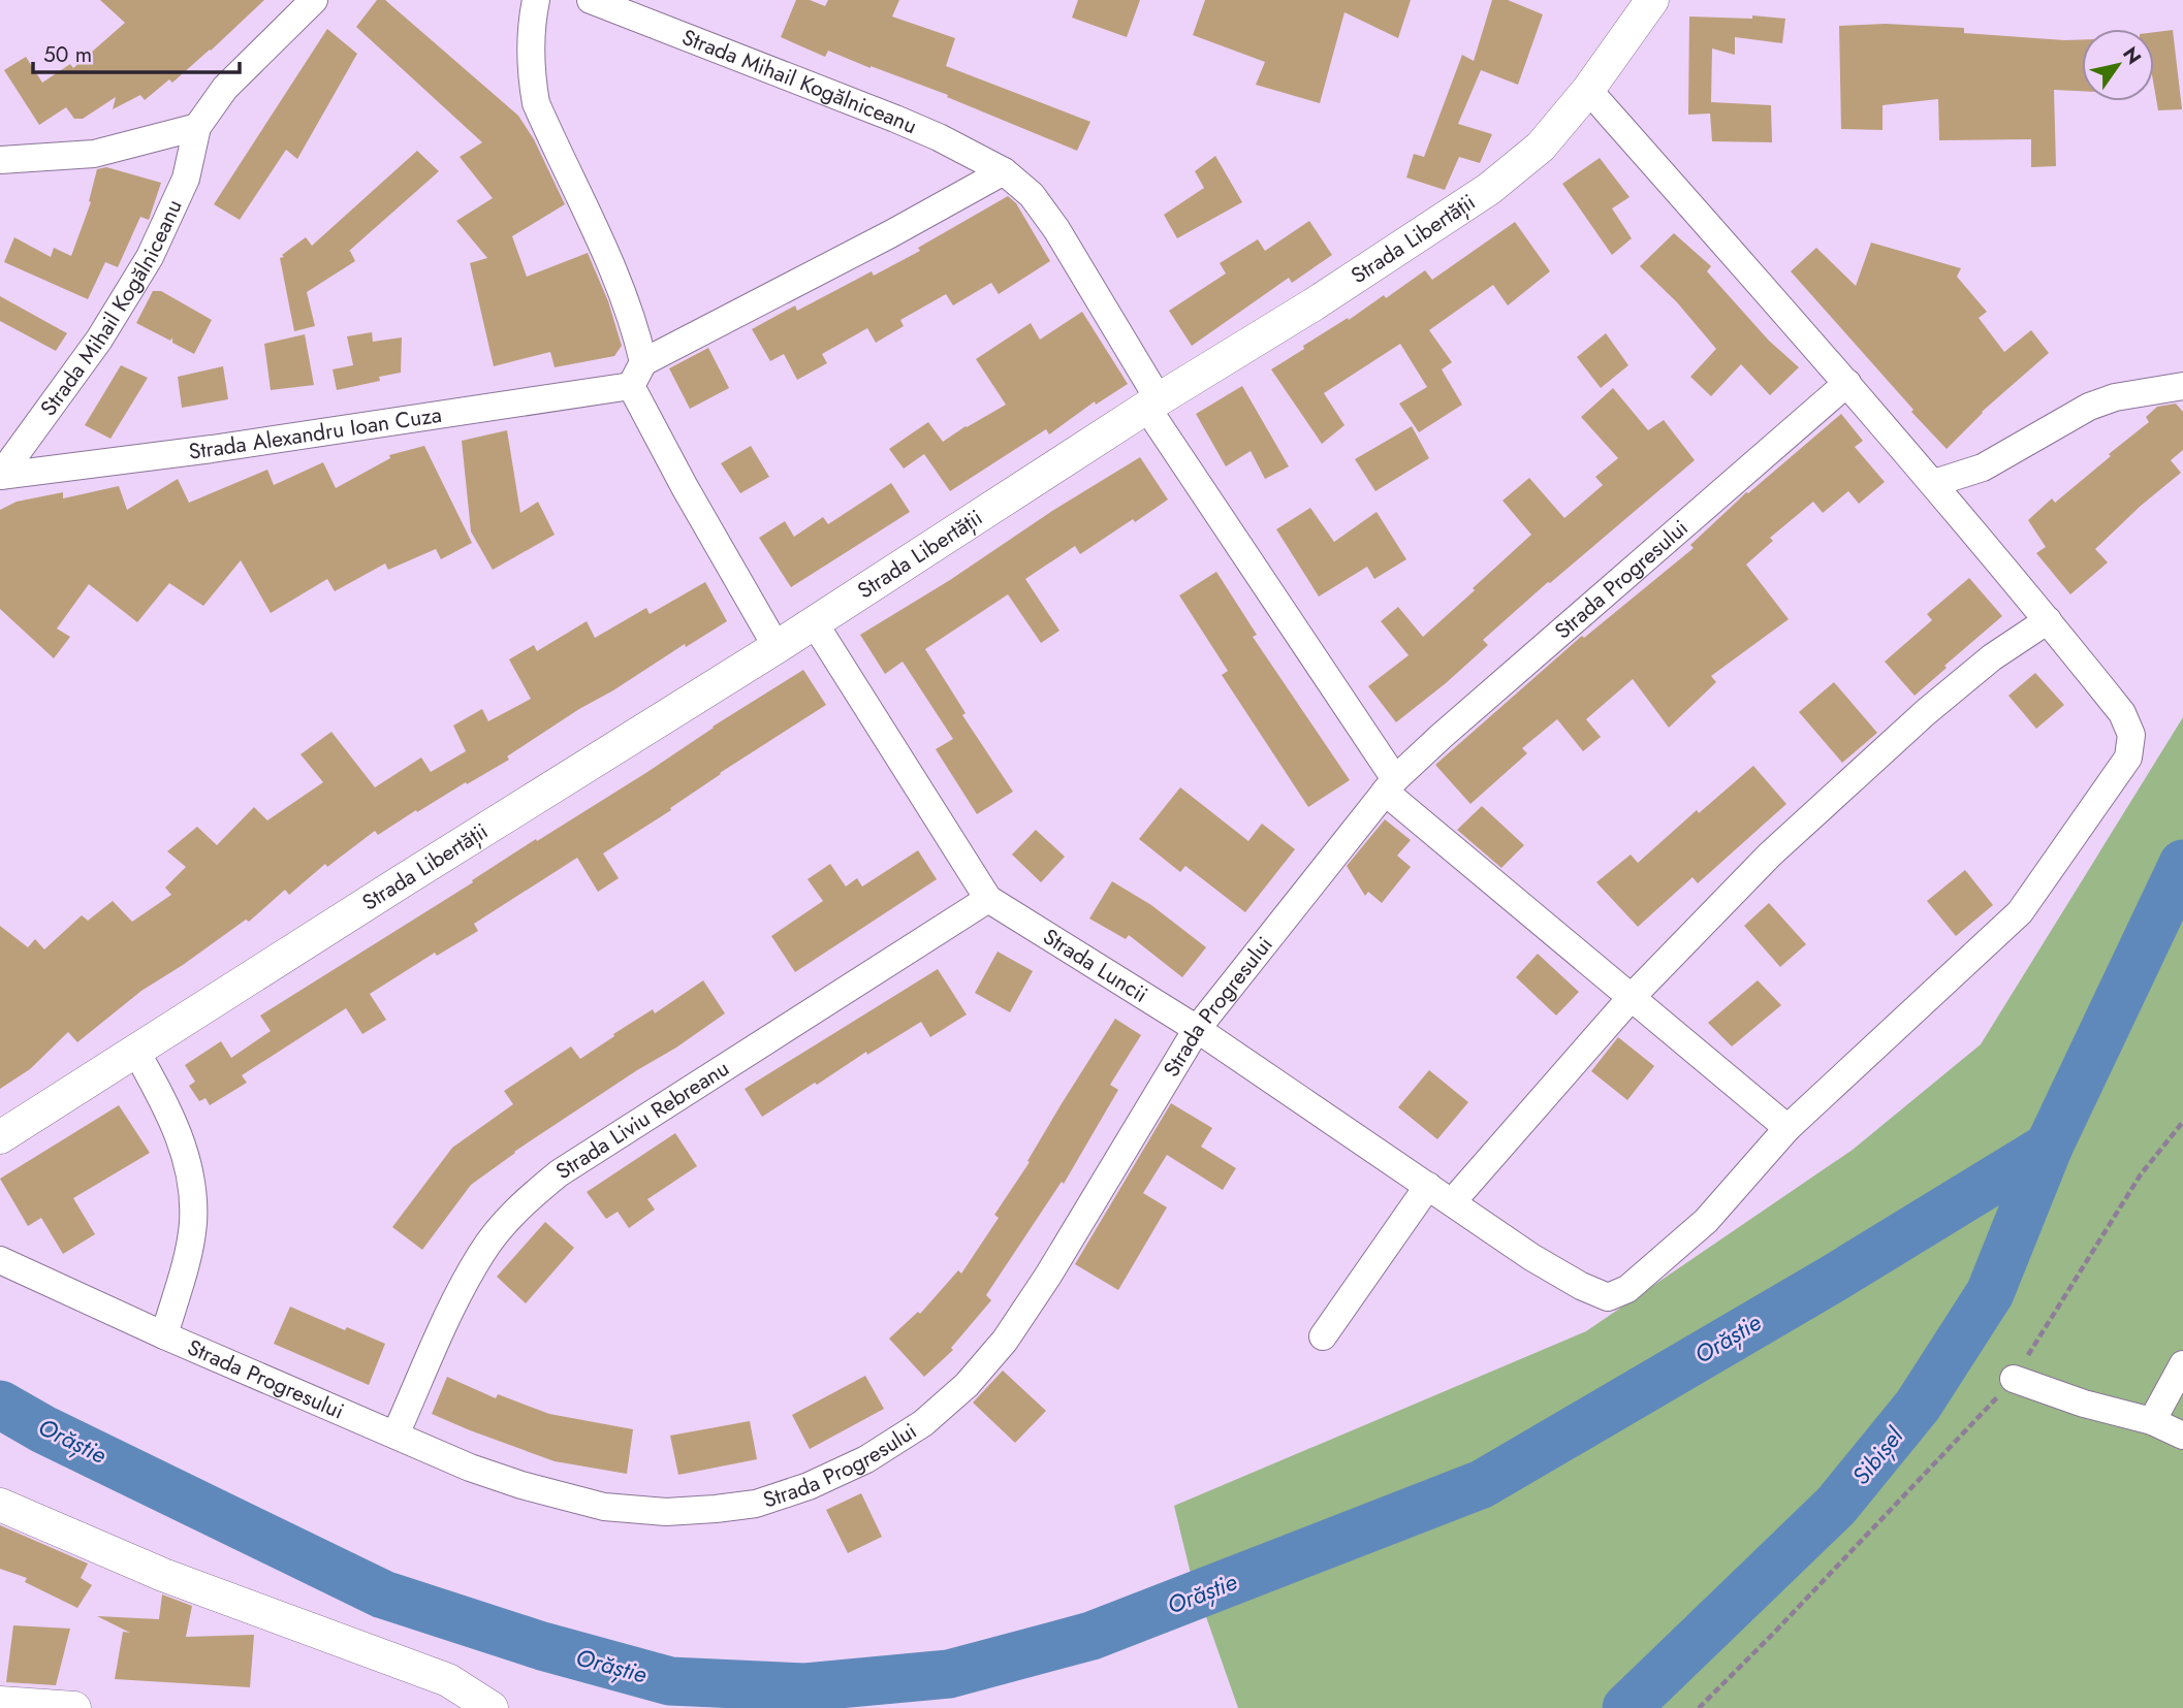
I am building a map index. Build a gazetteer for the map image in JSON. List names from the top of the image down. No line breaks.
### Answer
{"streets":{"street":["Strada Mihail Kogălniceanu","Strada Libertății","Strada Alexandru Ioan Cuza","Strada Progresului","Strada Luncii","Strada Liviu Rebreanu"]},"crossings":[["Strada Mihail Kogălniceanu","Strada Libertății"],["Strada Mihail Kogălniceanu","Strada Alexandru Ioan Cuza"],["Strada Libertății","Strada Luncii"],["Strada Progresului","Strada Luncii"],["Strada Progresului","Strada Liviu Rebreanu"],["Strada Luncii","Strada Liviu Rebreanu"]],"water":["Orăștie","Sibișel"],"scale_bar":"50 m","north":"top right"}
